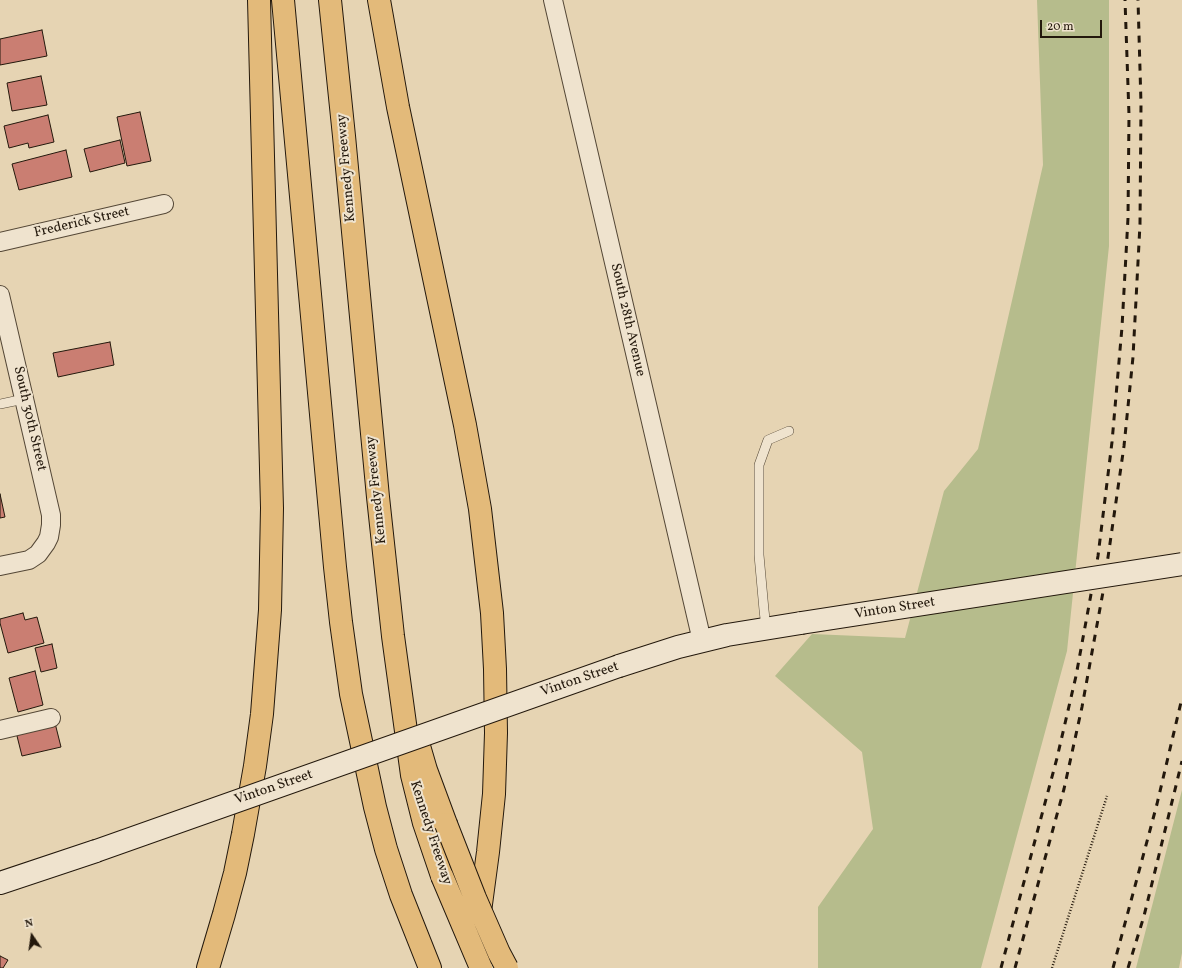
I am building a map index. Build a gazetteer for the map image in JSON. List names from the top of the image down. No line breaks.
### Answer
{"streets":{"highway":["Kennedy Freeway"],"street":["Frederick Street","South 28th Avenue","South 30th Street","Vinton Street"]},"crossings":[["South 28th Avenue","Vinton Street"]],"scale_bar":"20 m","north":"top"}
